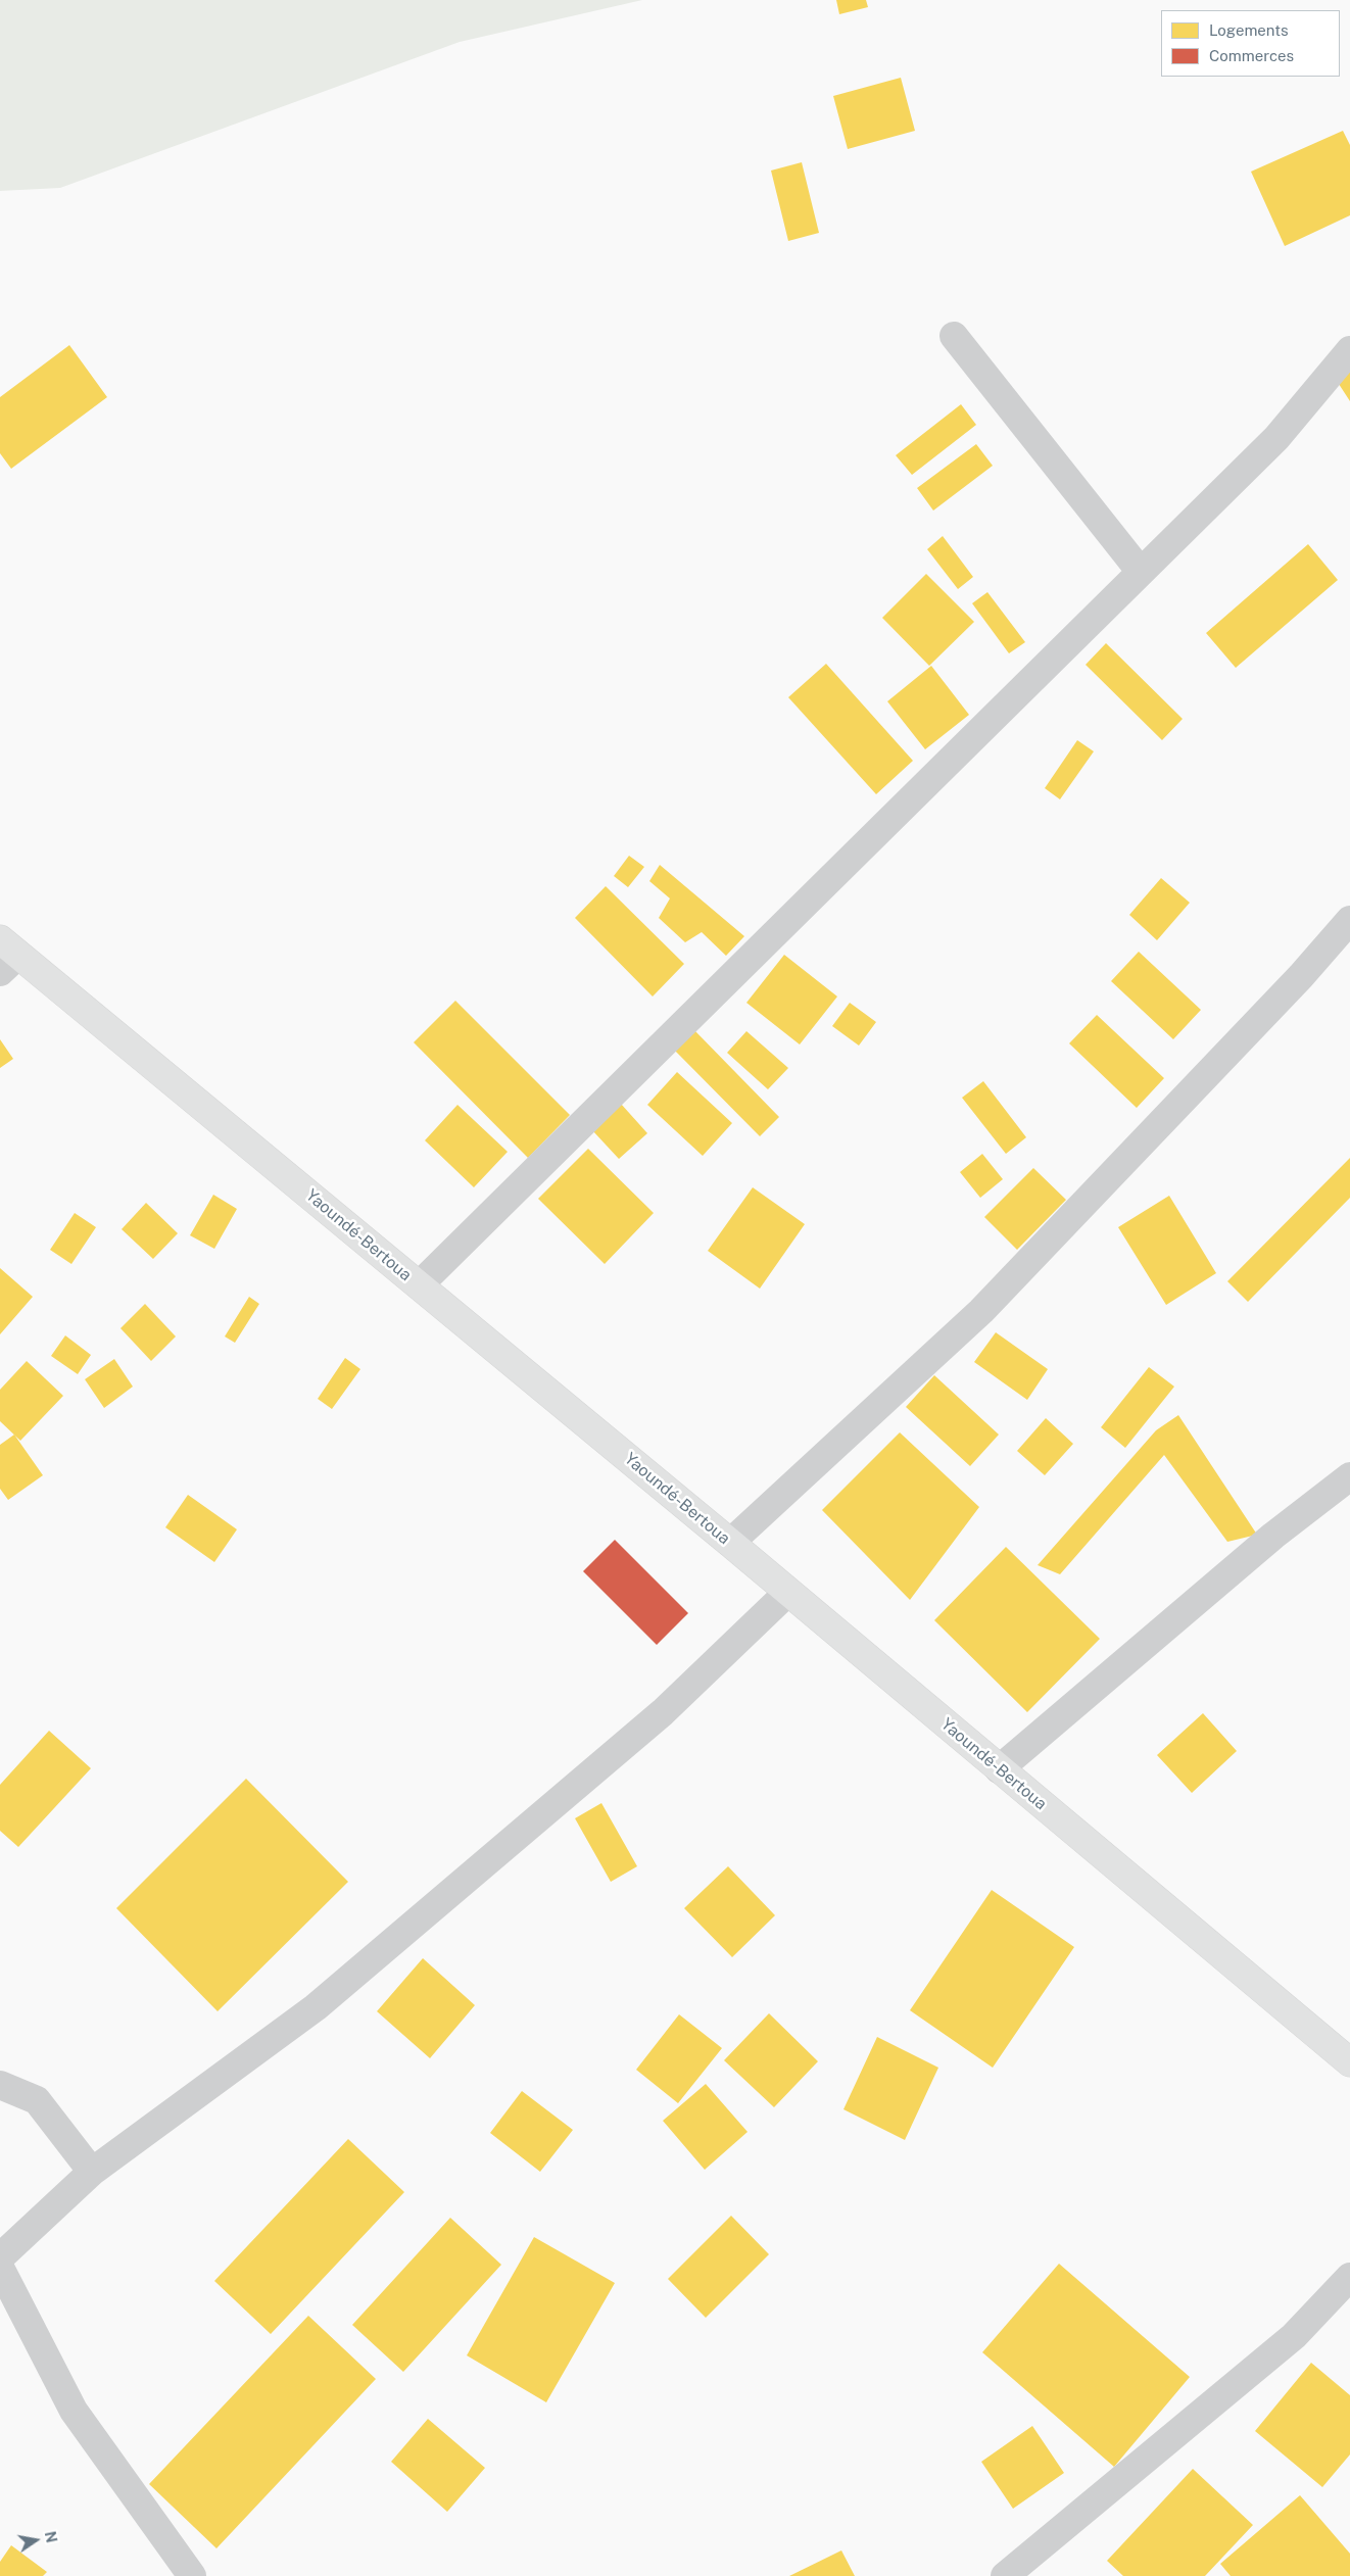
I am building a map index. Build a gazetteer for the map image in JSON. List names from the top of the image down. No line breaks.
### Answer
{"streets":{"highway":["Yaoundé-Bertoua"]},"legend":["Logements","Commerces"],"north":"right"}
